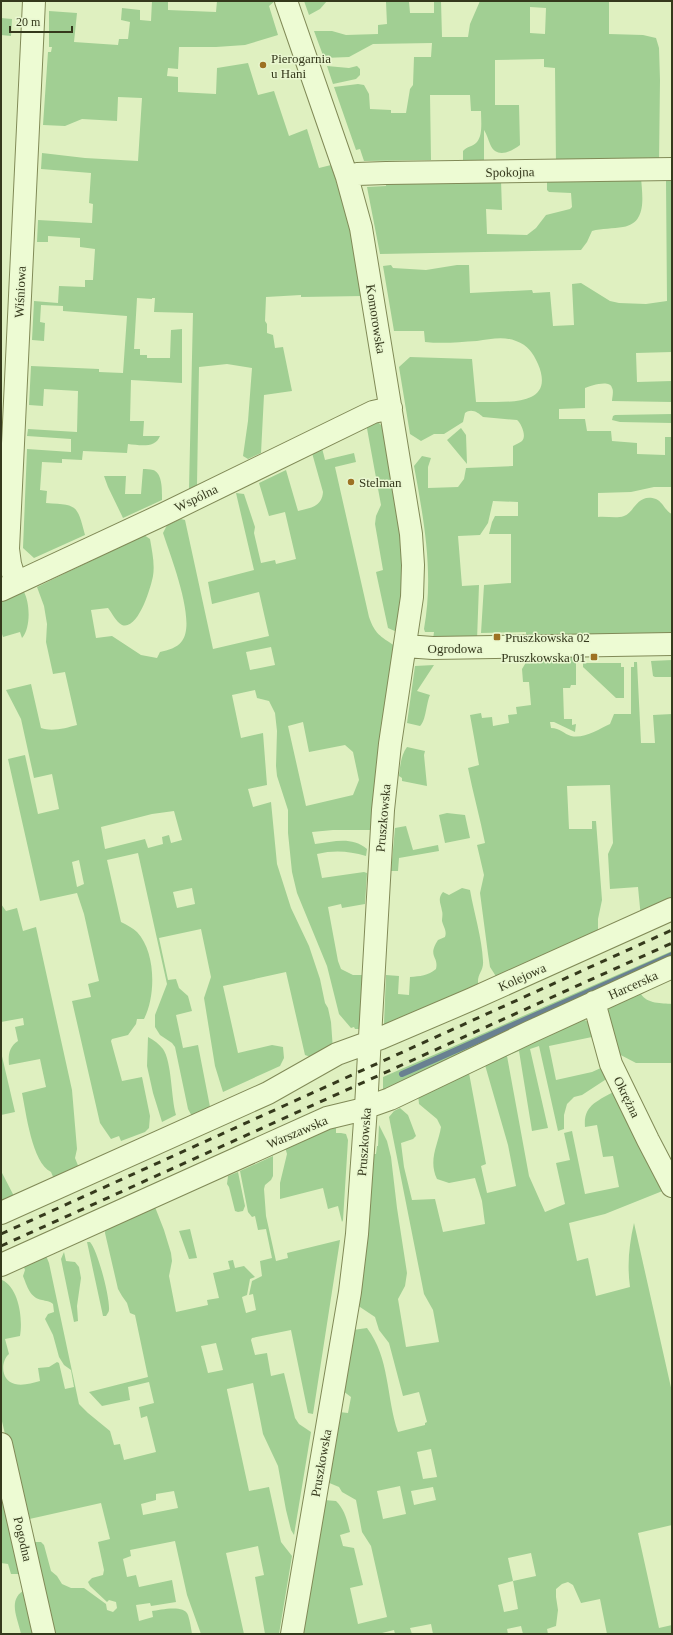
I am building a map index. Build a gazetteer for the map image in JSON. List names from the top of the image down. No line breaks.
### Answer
{"streets":{"street":["Spokojna","Wiśniowa","Komorowska","Wspólna","Ogrodowa","Pruszkowska","Kolejowa","Harcerska","Okrężna","Warszawska","Pogodna"]},"crossings":[["Spokojna","Komorowska"],["Wiśniowa","Wspólna"],["Komorowska","Wspólna"],["Komorowska","Ogrodowa"],["Komorowska","Pruszkowska"],["Ogrodowa","Pruszkowska"],["Pruszkowska","Kolejowa"],["Pruszkowska","Warszawska"],["Harcerska","Okrężna"],["Harcerska","Warszawska"],["Okrężna","Warszawska"]],"places":{"other":["Pierogarnia u Hani","Stelman"],"transit":["Pruszkowska 02","Pruszkowska 01"]},"scale_bar":"20 m"}
